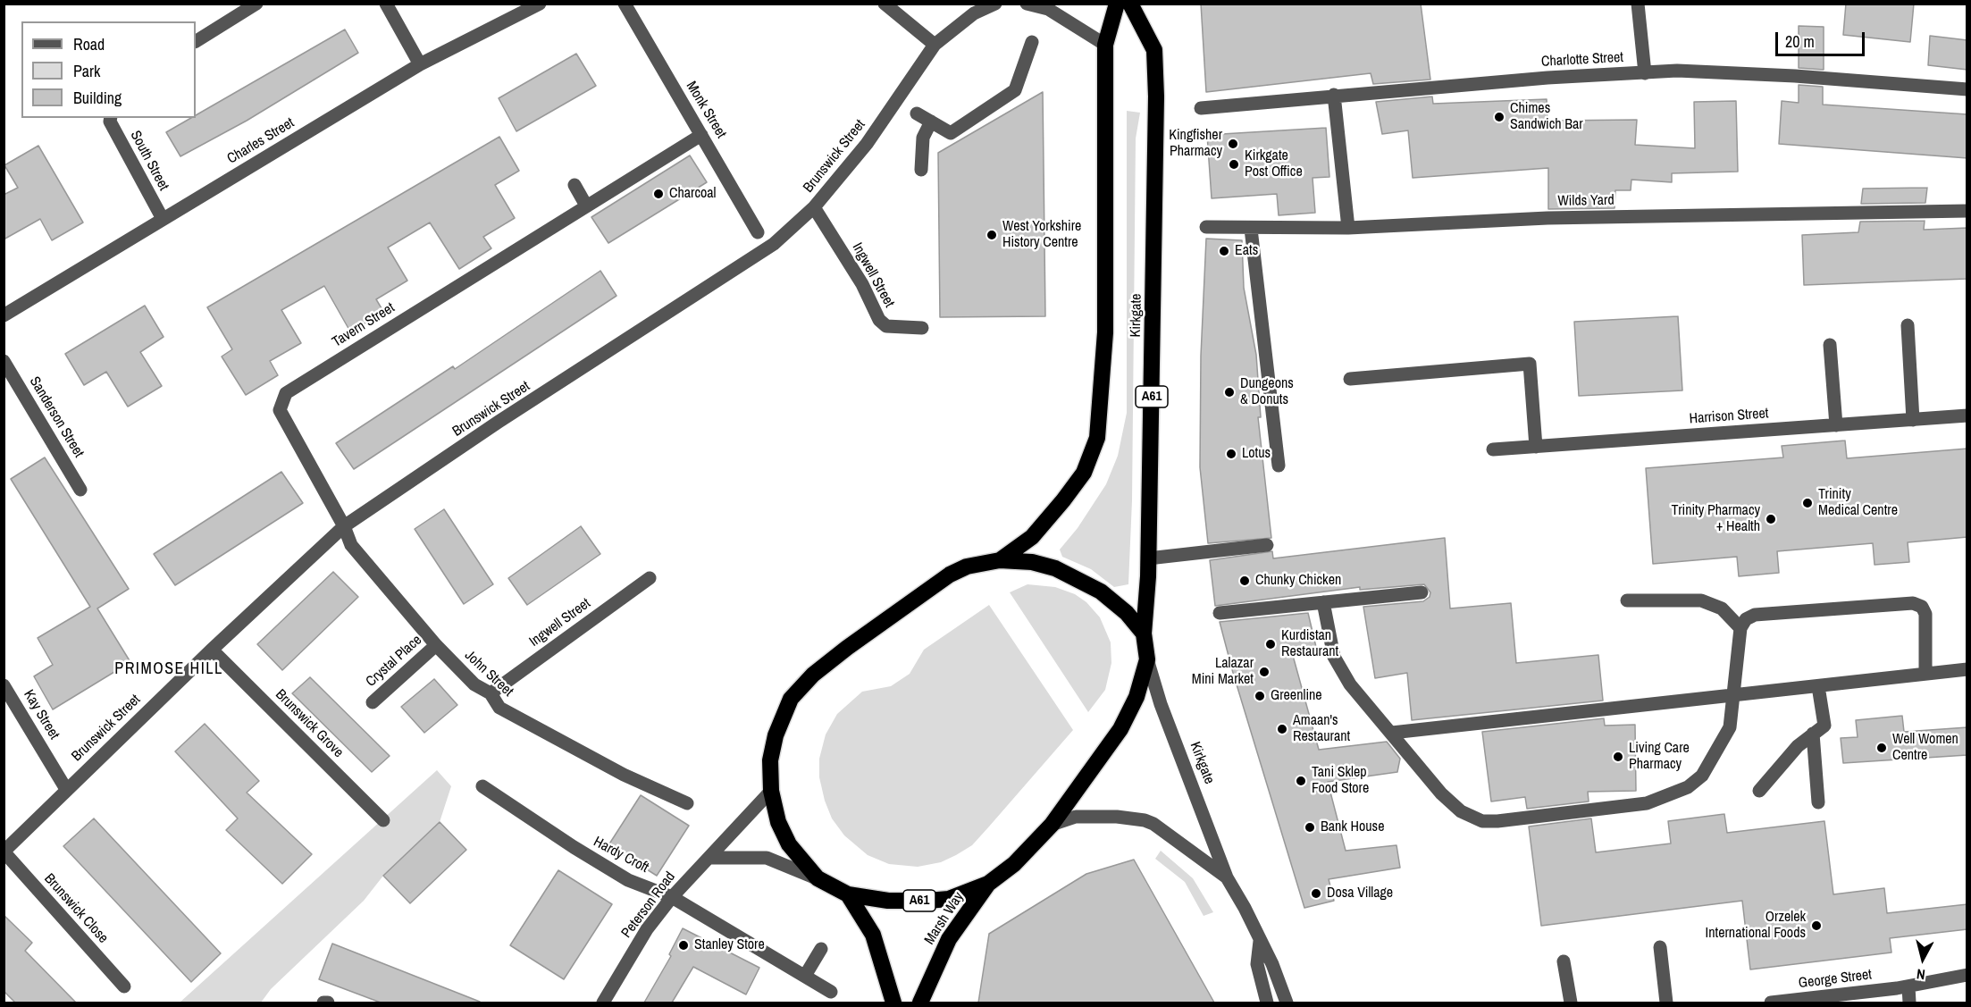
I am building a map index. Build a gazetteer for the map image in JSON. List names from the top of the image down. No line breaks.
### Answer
{"streets":{"highway":["Kirkgate","A61","Marsh Way"],"street":["Charlotte Street","Monk Street","Charles Street","Brunswick Street","South Street","Wilds Yard","Ingwell Street","Tavern Street","Harrison Street","Sanderson Street","Crystal Place","John Street","Kay Street","Brunswick Grove","Hardy Croft","Peterson Road","Brunswick Close","George Street"]},"crossings":[["Monk Street","Tavern Street"],["Charles Street","South Street"],["Brunswick Street","Ingwell Street"],["Brunswick Street","Tavern Street"],["Brunswick Street","John Street"],["Brunswick Street","Kay Street"],["Brunswick Street","Brunswick Grove"],["Brunswick Street","Brunswick Close"],["Ingwell Street","John Street"],["Kirkgate","A61"],["Tavern Street","John Street"],["A61","Peterson Road"],["A61","Marsh Way"],["Crystal Place","John Street"],["Hardy Croft","Peterson Road"]],"districts":["PRIMOSE HILL"],"places":["Chimes Sandwich Bar","Kingfisher Pharmacy","Kirkgate Post Office","Charcoal","West Yorkshire History Centre","Eats","Dungeons & Donuts","Lotus","Trinity Medical Centre","Trinity Pharmacy + Health","Chunky Chicken","Kurdistan Restaurant","Lalazar Mini Market","Greenline","Amaan's Restaurant","Well Women Centre","Living Care Pharmacy","Tani Sklep Food Store","Bank House","Dosa Village","Orzelek International Foods","Stanley Store"],"legend":["Road","Park","Building"],"scale_bar":"20 m","north":"bottom"}
